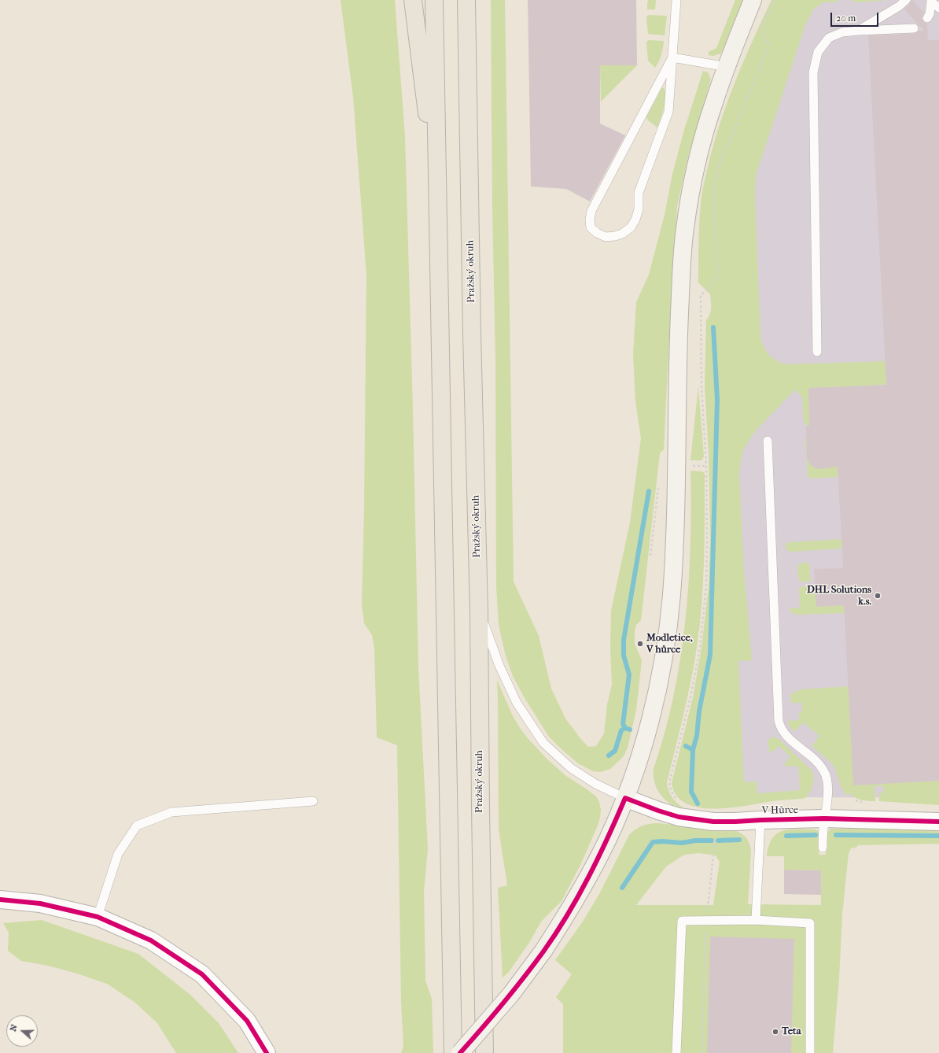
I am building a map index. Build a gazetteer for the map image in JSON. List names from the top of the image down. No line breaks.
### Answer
{"streets":{"highway":["Pražský okruh"],"street":["V Hůrce"]},"places":["DHL Solutions k.s.","Modletice, V hůrce","Teta"],"scale_bar":"20 m","north":"left"}
